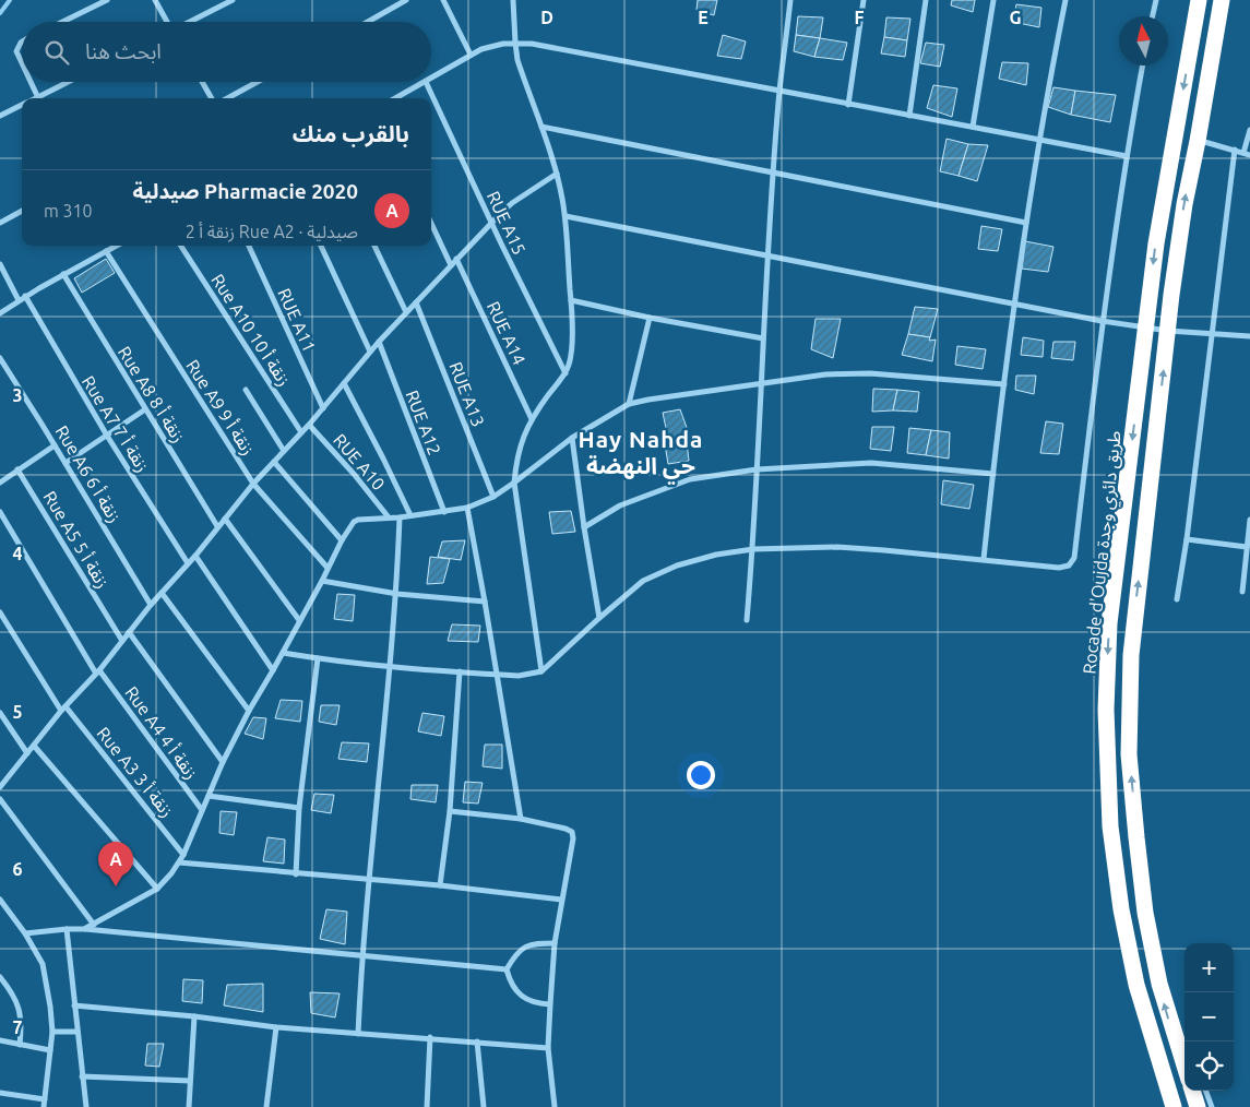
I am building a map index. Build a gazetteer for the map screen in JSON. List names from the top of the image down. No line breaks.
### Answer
{"streets":{"highway":["Rocade d'Oujda طريق دائري وجدة"],"street":["RUE A15","RUE A11","Rue A10 زنقة أ 10","RUE A14","Rue A8 زنقة أ 8","RUE A13","Rue A9 زنقة أ 9","RUE A12","Rue A7 زنقة أ 7","RUE A10","Rue A6 زنقة أ 6","Rue A5 زنقة أ 5","Rue A4 زنقة أ 4","Rue A3 زنقة أ 3"]},"districts":["Hay Nahda حي النهضة"],"north":"top","page":{"search":"ابحث هنا","heading":"بالقرب منك","list":[{"mark":"A","name":"Pharmacie 2020 صيدلية","note":"صيدلية · Rue A2 زنقة أ 2","value":"310 m"}],"pins":"A","map_buttons":["+","−"]},"grid":{"columns":["D","E","F","G"],"rows":["3","4","5","6","7"]}}
